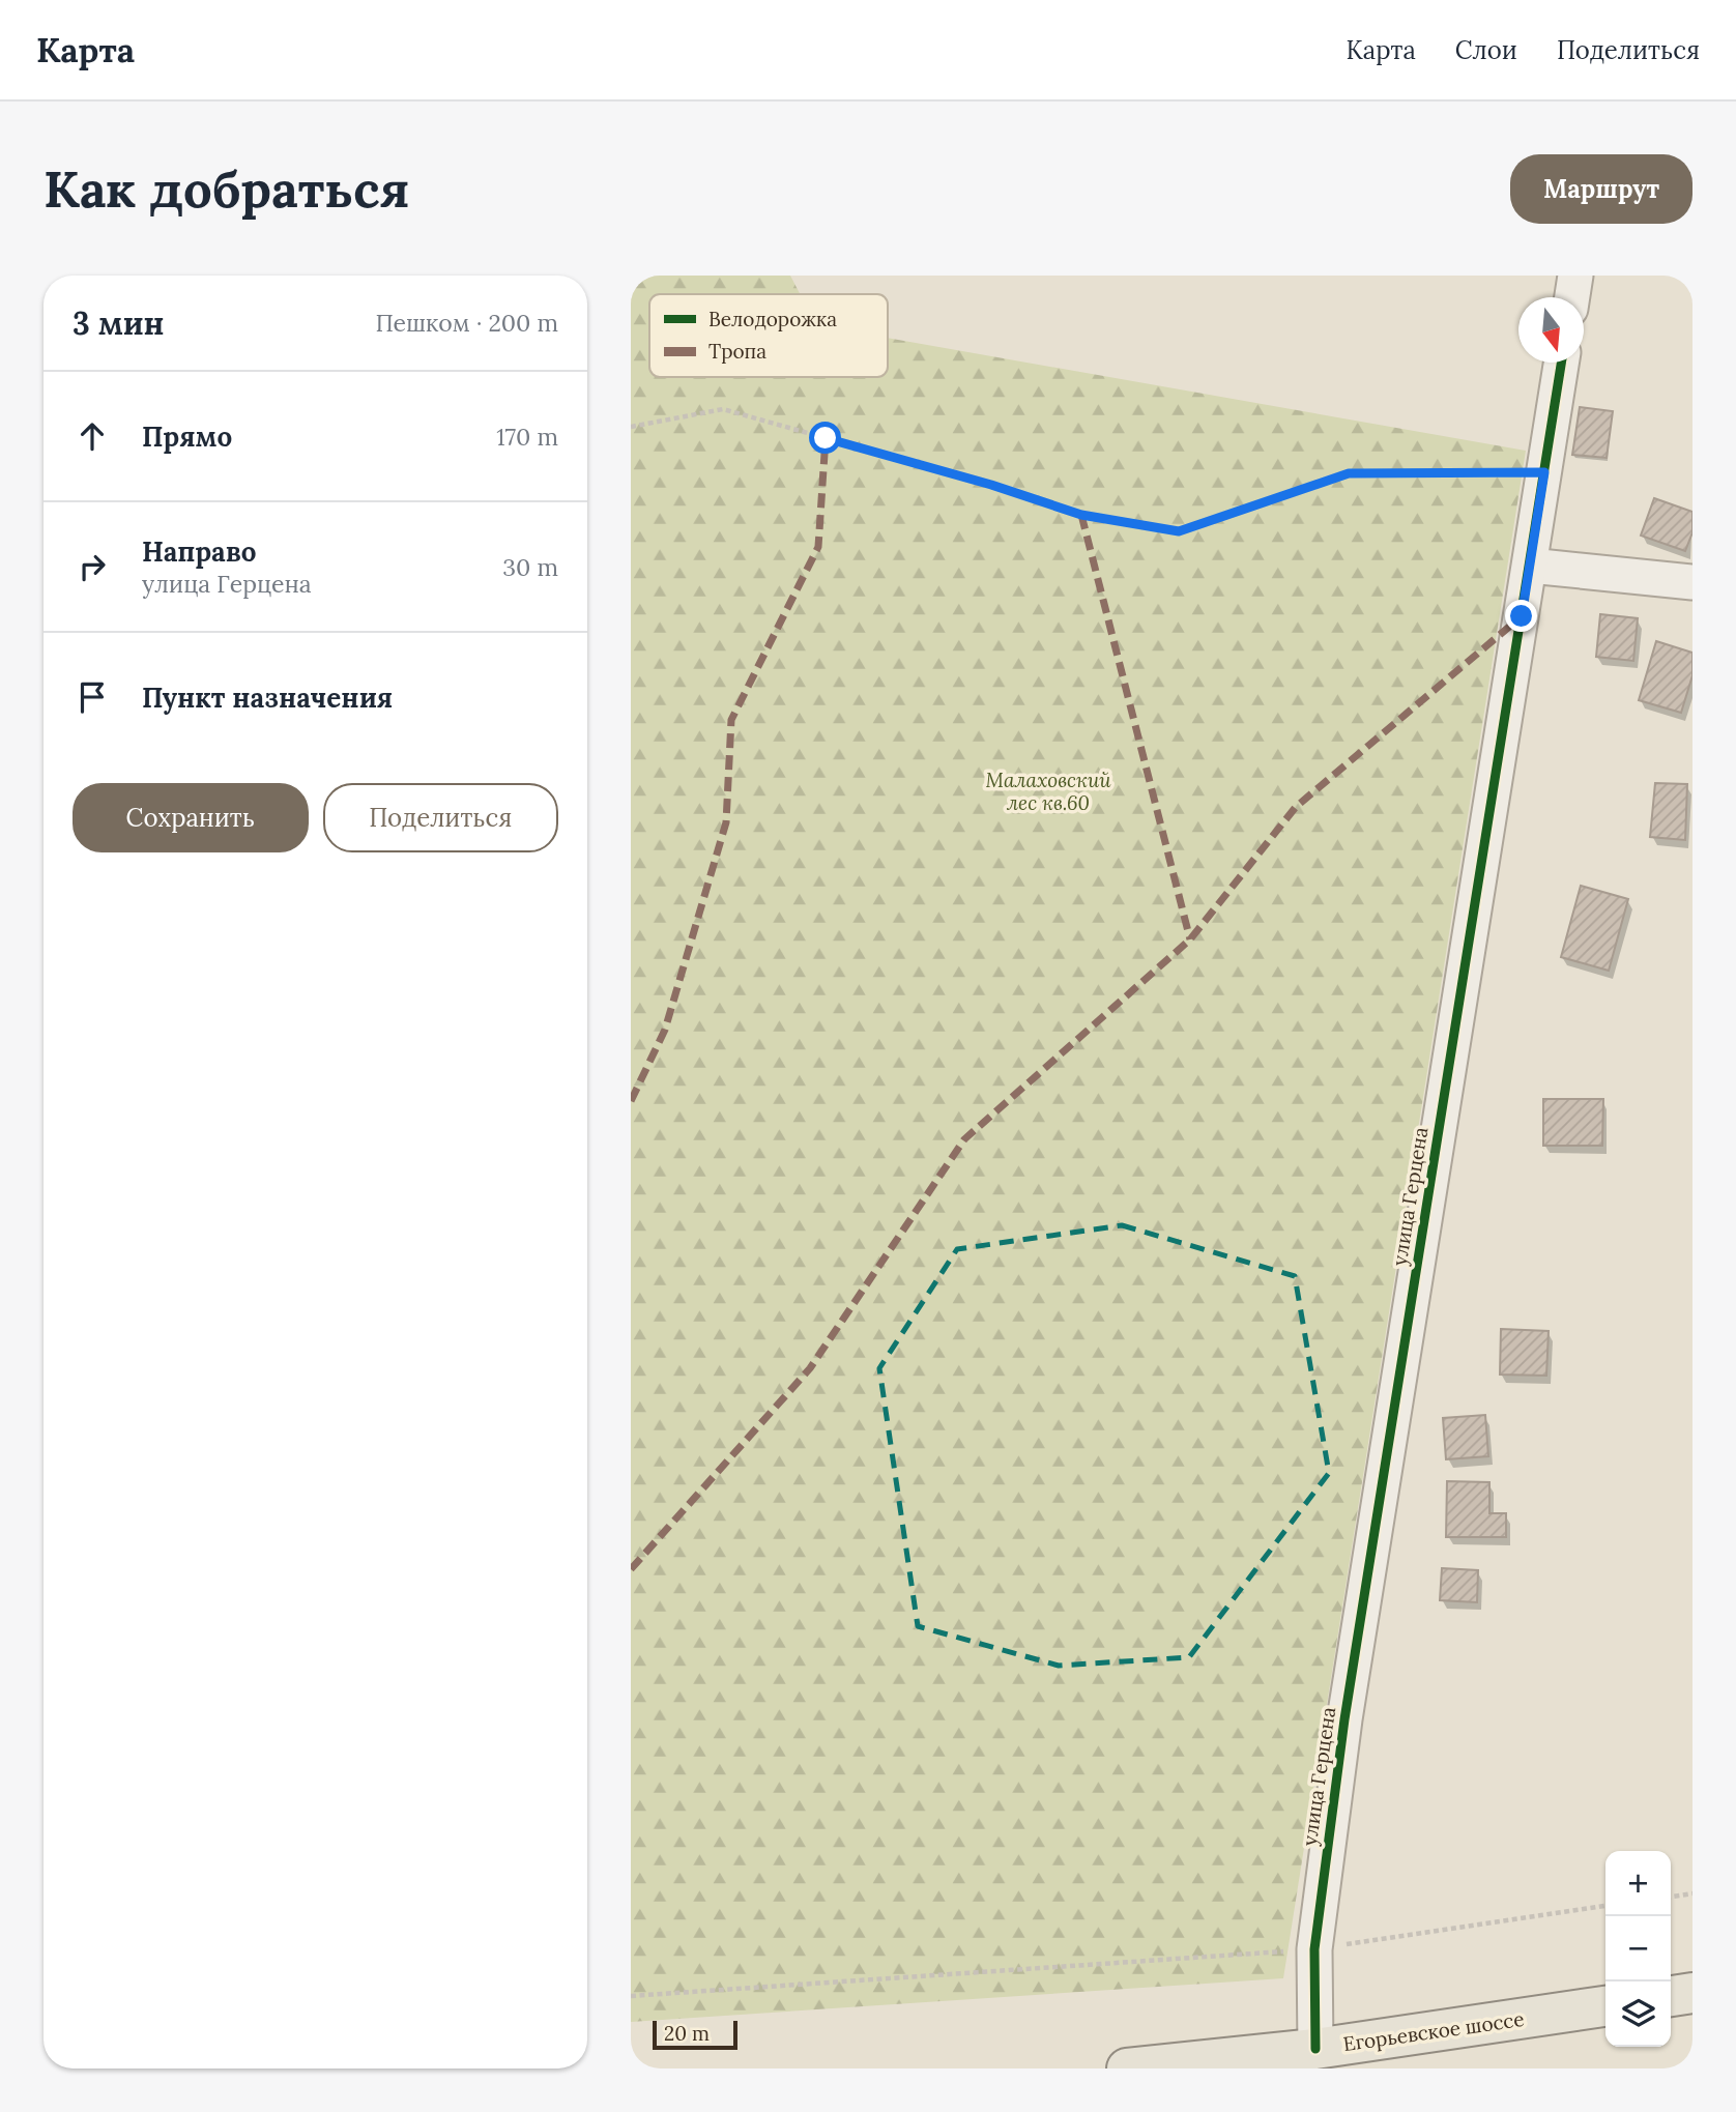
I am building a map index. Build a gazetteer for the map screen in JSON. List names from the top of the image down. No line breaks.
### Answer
{"streets":{"main road":["Егорьевское шоссе"],"street":["улица Герцена"]},"crossings":[["улица Герцена","Егорьевское шоссе"]],"parks":["Малаховский лес кв.60"],"legend":["Велодорожка","Тропа"],"scale_bar":"20 m","north":"bottom","page":{"header":"Карта","nav":["Карта","Слои","Поделиться"],"buttons":["Маршрут",["Сохранить","Поделиться"]],"title":"Как добраться","heading":["3 мин","Пешком · 200 m"],"list":[["Прямо","170 m"],["Направо","улица Герцена","30 m"],"Пункт назначения"],"map_buttons":["+","−"],"scale":"20 m"}}
